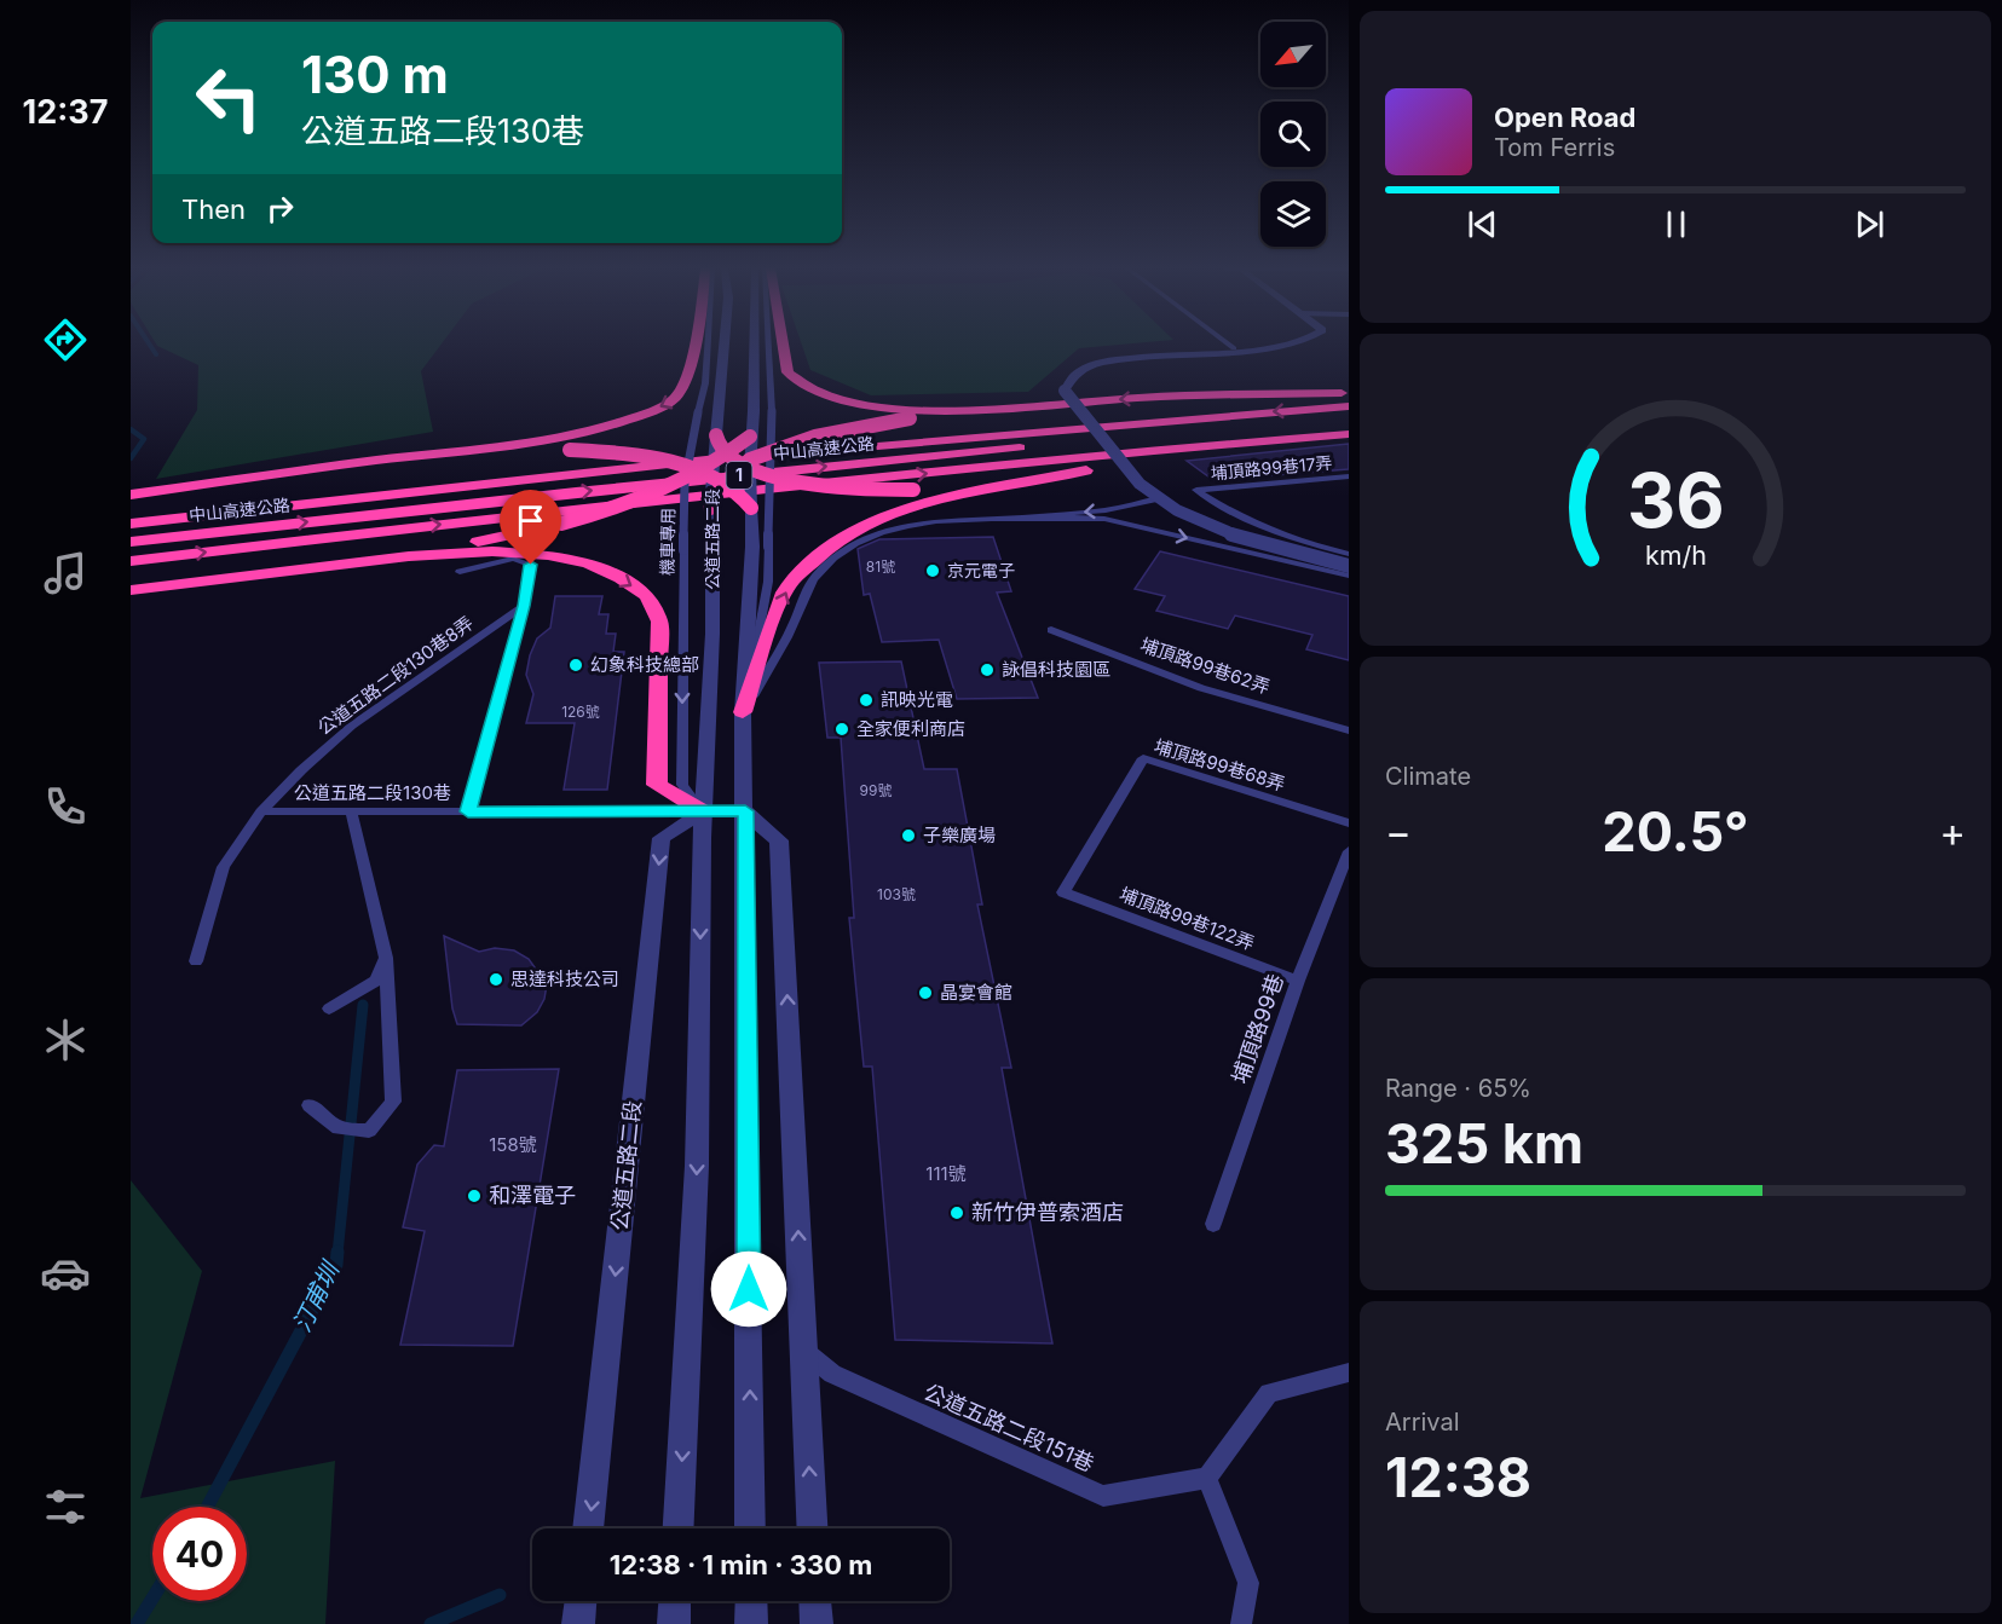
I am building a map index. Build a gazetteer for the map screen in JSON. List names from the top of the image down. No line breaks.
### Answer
{"streets":{"highway":["中山高速公路","1"],"street":["公道五路二段"],"lane":["埔頂路99巷17弄","機車專用","埔頂路99巷62弄","公道五路二段130巷8弄","埔頂路99巷68弄","公道五路二段130巷","埔頂路99巷122弄","埔頂路99巷","公道五路二段151巷"]},"crossings":[["公道五路二段","機車專用"],["公道五路二段","公道五路二段130巷"],["機車專用","公道五路二段130巷"],["公道五路二段130巷8弄","公道五路二段130巷"],["埔頂路99巷68弄","埔頂路99巷122弄"],["埔頂路99巷122弄","埔頂路99巷"]],"one_way":["機車專用"],"water":["汀甫圳"],"places":["京元電子","幻象科技總部","詠倡科技園區","訊映光電","全家便利商店","子樂廣場","思達科技公司","晶宴會館","和澤電子","新竹伊普索酒店"],"house_numbers":["81號","126號","99號","103號","158號","111號"],"north":"bottom left","page":{"tabs":"12:37","turn":["130 m","公道五路二段130巷"],"song":["Open Road","Tom Ferris"],"then":"Then","tile":["Climate",["Range · 65%","325 km"],["Arrival","12:38"]],"heat":["−","20.5°","+"],"limit":"40","trip":"12:38 · 1 min · 330 m","gauge":["36","km/h"]}}
